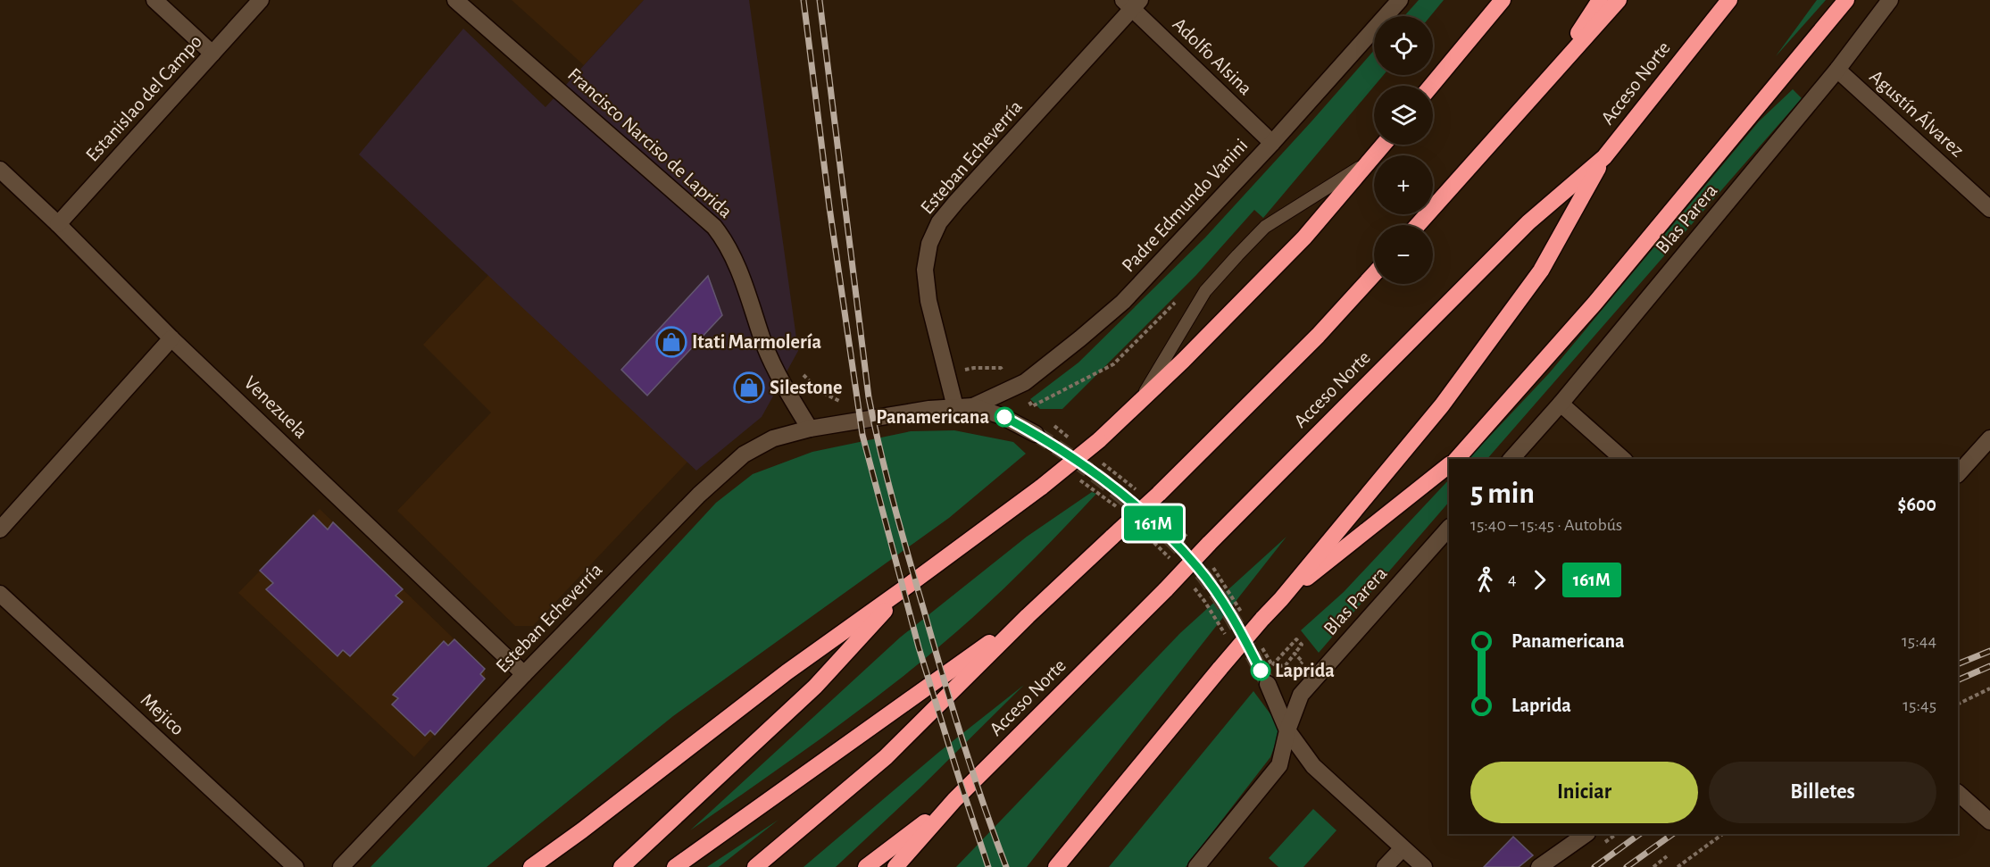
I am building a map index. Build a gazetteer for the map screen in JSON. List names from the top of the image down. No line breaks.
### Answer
{"streets":{"highway":["Acceso Norte"],"street":["Adolfo Alsina","Estanislao del Campo","Agustín Álvarez","Francisco Narciso de Laprida","Esteban Echeverría","Padre Edmundo Vanini","Blas Parera","Venezuela","Mejico"]},"crossings":[["Adolfo Alsina","Esteban Echeverría"],["Adolfo Alsina","Padre Edmundo Vanini"],["Estanislao del Campo","Venezuela"],["Agustín Álvarez","Blas Parera"],["Francisco Narciso de Laprida","Esteban Echeverría"],["Esteban Echeverría","Venezuela"]],"places":{"shop":["Itati Marmolería","Silestone"],"other":["Panamericana","Laprida"]},"lines":["bus line 161M"],"page":{"on_map":"161M","map_buttons":["+","−"],"heading":["5 min","15:40 – 15:45 · Autobús","$600"],"legs":["4","161M"],"list":[{"name":"Panamericana","value":"15:44"},{"name":"Laprida","value":"15:45"}],"buttons":["Iniciar","Billetes"]}}
